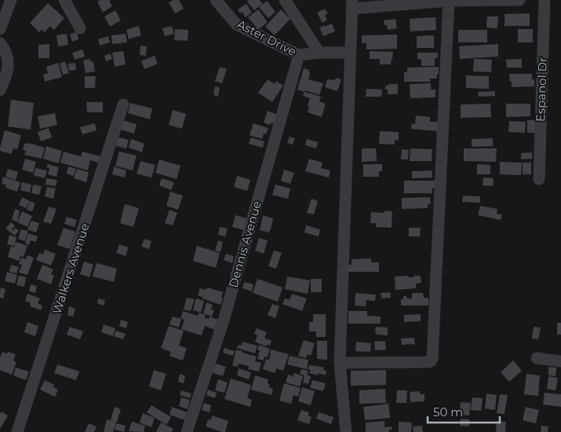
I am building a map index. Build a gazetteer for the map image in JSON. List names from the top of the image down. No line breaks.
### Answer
{"streets":{"street":["Aster Drive","Espanol Dr","Dennis Avenue","Walkers Avenue"]},"crossings":[["Aster Drive","Dennis Avenue"]],"scale_bar":"50 m"}
